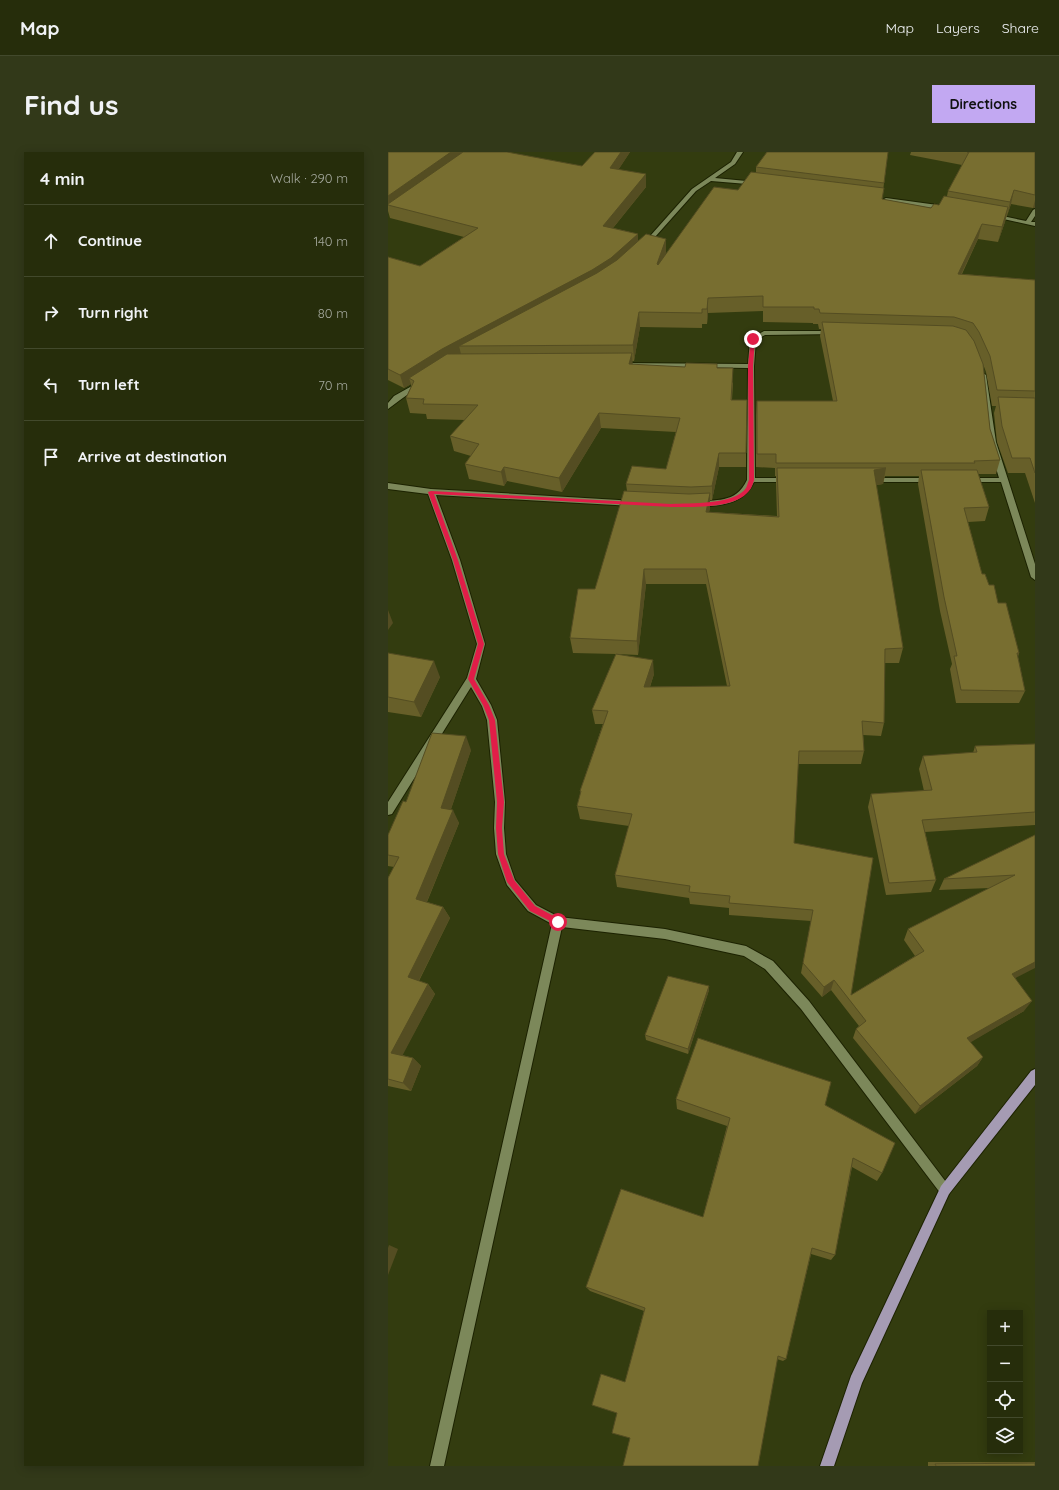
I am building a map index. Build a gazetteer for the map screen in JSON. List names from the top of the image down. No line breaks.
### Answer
{"page":{"header":"Map","nav":["Map","Layers","Share"],"buttons":"Directions","title":"Find us","heading":["4 min","Walk · 290 m"],"list":[["Continue","140 m"],["Turn right","80 m"],["Turn left","70 m"],"Arrive at destination"],"map_buttons":["+","−"]}}
